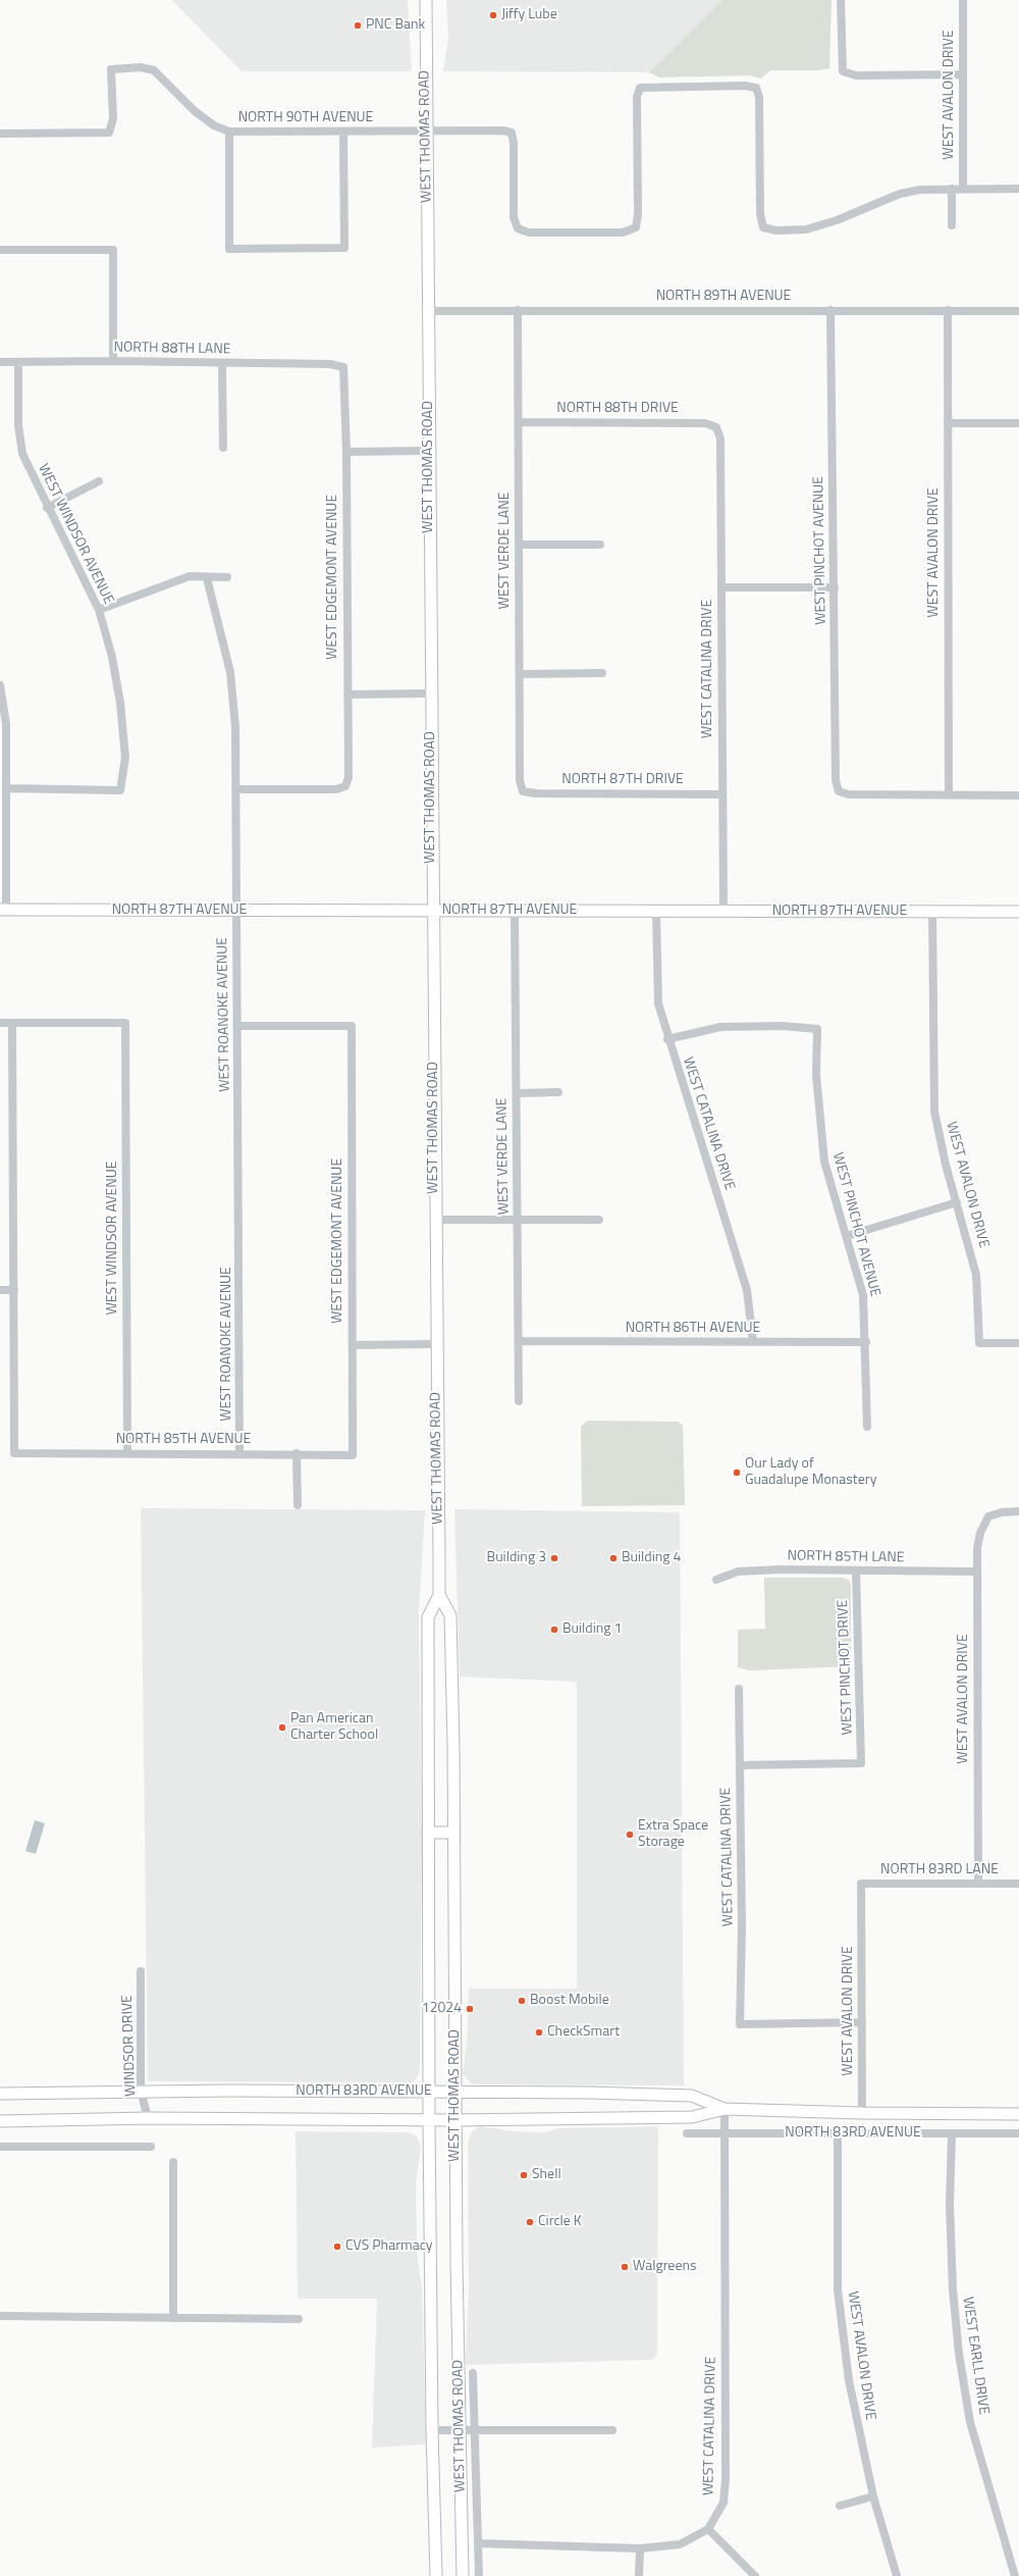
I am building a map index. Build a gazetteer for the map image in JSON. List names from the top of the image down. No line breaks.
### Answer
{"streets":{"main road":["WEST THOMAS ROAD","NORTH 87TH AVENUE","NORTH 83RD AVENUE"],"street":["WEST AVALON DRIVE","NORTH 90TH AVENUE","NORTH 89TH AVENUE","NORTH 88TH LANE","NORTH 88TH DRIVE","WEST WINDSOR AVENUE","WEST VERDE LANE","WEST PINCHOT AVENUE","WEST EDGEMONT AVENUE","WEST CATALINA DRIVE","NORTH 87TH DRIVE","WEST ROANOKE AVENUE","NORTH 86TH AVENUE","NORTH 85TH AVENUE","NORTH 85TH LANE","WEST PINCHOT DRIVE","NORTH 83RD LANE","WINDSOR DRIVE","WEST EARLL DRIVE"]},"crossings":[["WEST AVALON DRIVE","NORTH 89TH AVENUE"],["WEST AVALON DRIVE","WEST PINCHOT AVENUE"],["WEST AVALON DRIVE","WEST CATALINA DRIVE"],["WEST AVALON DRIVE","NORTH 87TH AVENUE"],["WEST AVALON DRIVE","NORTH 85TH LANE"],["WEST AVALON DRIVE","NORTH 83RD LANE"],["WEST AVALON DRIVE","NORTH 83RD AVENUE"],["NORTH 90TH AVENUE","WEST THOMAS ROAD"],["WEST THOMAS ROAD","NORTH 89TH AVENUE"],["WEST THOMAS ROAD","NORTH 87TH AVENUE"],["WEST THOMAS ROAD","NORTH 83RD AVENUE"],["NORTH 89TH AVENUE","WEST VERDE LANE"],["NORTH 89TH AVENUE","WEST PINCHOT AVENUE"],["NORTH 88TH LANE","WEST WINDSOR AVENUE"],["NORTH 88TH LANE","WEST EDGEMONT AVENUE"],["NORTH 88TH DRIVE","WEST VERDE LANE"],["NORTH 88TH DRIVE","WEST CATALINA DRIVE"],["WEST WINDSOR AVENUE","NORTH 85TH AVENUE"],["WEST VERDE LANE","NORTH 87TH DRIVE"],["WEST VERDE LANE","NORTH 87TH AVENUE"],["WEST VERDE LANE","NORTH 86TH AVENUE"],["WEST PINCHOT AVENUE","WEST CATALINA DRIVE"],["WEST PINCHOT AVENUE","NORTH 86TH AVENUE"],["WEST EDGEMONT AVENUE","WEST ROANOKE AVENUE"],["WEST EDGEMONT AVENUE","NORTH 85TH AVENUE"],["WEST CATALINA DRIVE","NORTH 87TH DRIVE"],["WEST CATALINA DRIVE","NORTH 87TH AVENUE"],["WEST CATALINA DRIVE","NORTH 86TH AVENUE"],["WEST CATALINA DRIVE","WEST PINCHOT DRIVE"],["WEST CATALINA DRIVE","NORTH 83RD AVENUE"],["NORTH 87TH AVENUE","WEST ROANOKE AVENUE"],["WEST ROANOKE AVENUE","NORTH 85TH AVENUE"],["NORTH 85TH LANE","WEST PINCHOT DRIVE"],["WINDSOR DRIVE","NORTH 83RD AVENUE"],["NORTH 83RD AVENUE","WEST EARLL DRIVE"]],"places":["Jiffy Lube","PNC Bank","Our Lady of Guadalupe Monastery","Building 3","Building 4","Building 1","Pan American Charter School","Extra Space Storage","Boost Mobile","12024","CheckSmart","Shell","Circle K","CVS Pharmacy","Walgreens"]}
